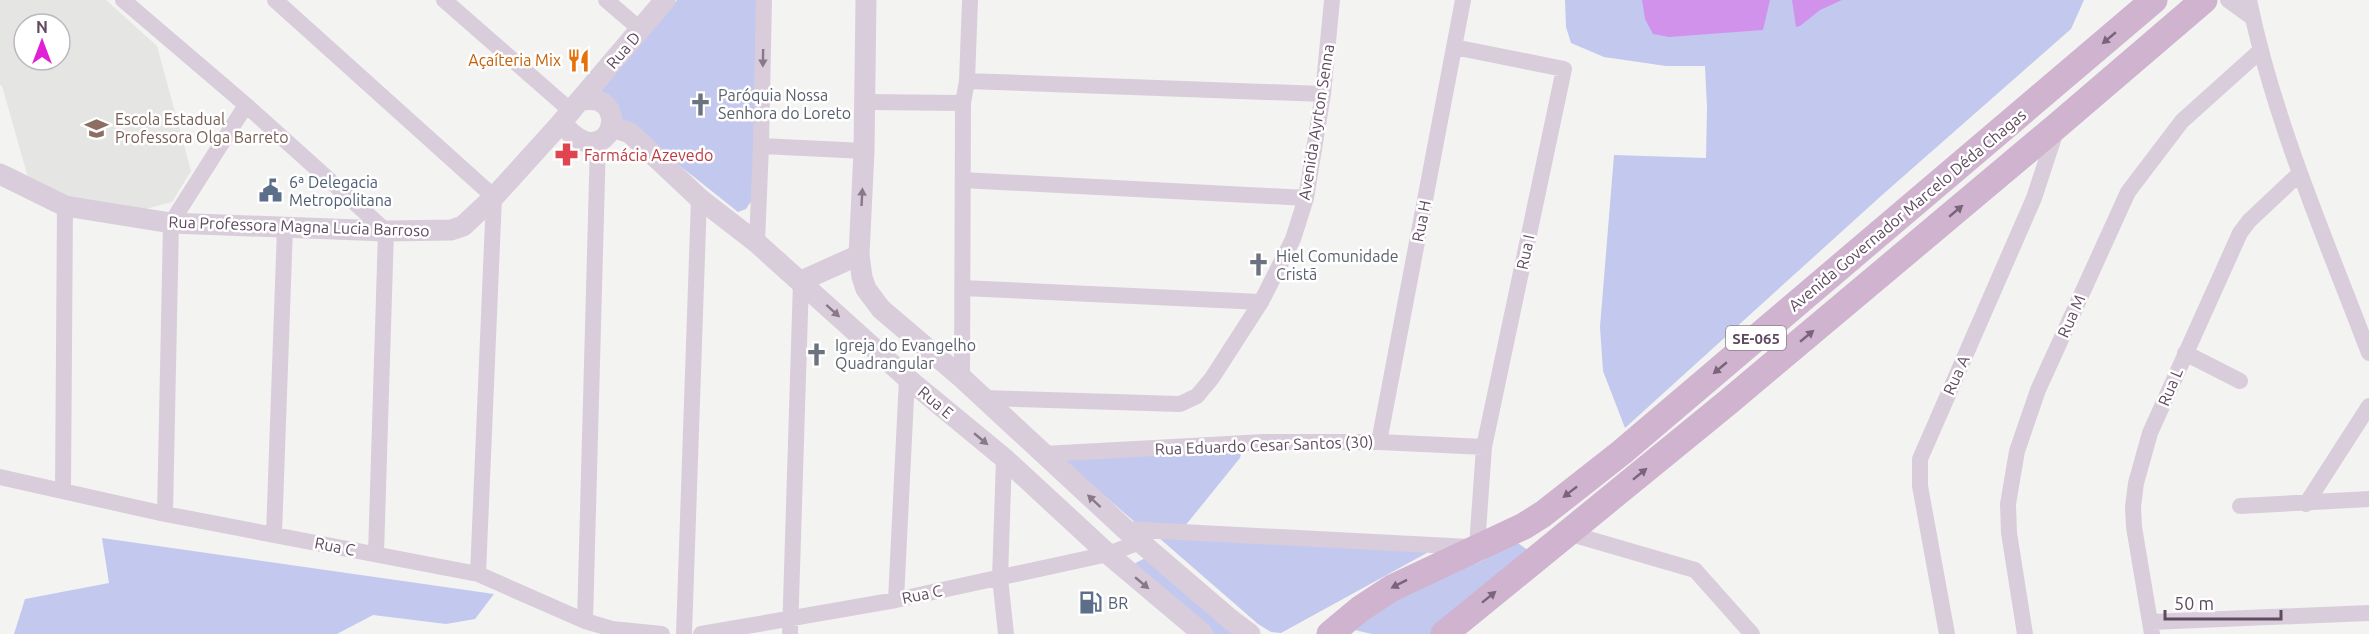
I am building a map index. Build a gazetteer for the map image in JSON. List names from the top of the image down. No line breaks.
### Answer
{"streets":{"main road":["Avenida Governador Marcelo Déda Chagas","SE-065"],"street":["Rua D","Avenida Ayrton Senna","Rua H","Rua Professora Magna Lucia Barroso","Rua I","Rua M","Rua A","Rua L","Rua E","Rua Eduardo Cesar Santos (30)","Rua C"]},"crossings":[["Rua D","Rua Professora Magna Lucia Barroso"],["Rua D","Rua E"],["Avenida Ayrton Senna","Rua E"],["Avenida Governador Marcelo Déda Chagas","Rua I"],["Avenida Governador Marcelo Déda Chagas","Rua A"],["Rua H","Rua I"],["Rua H","Rua Eduardo Cesar Santos (30)"],["Rua Professora Magna Lucia Barroso","Rua E"],["Rua I","Rua Eduardo Cesar Santos (30)"],["Rua E","Rua Eduardo Cesar Santos (30)"],["Rua E","Rua C"]],"places":{"restaurant":["Açaíteria Mix"],"church":["Paróquia Nossa Senhora do Loreto","Hiel Comunidade Cristã","Igreja do Evangelho Quadrangular"],"school or university":["Escola Estadual Professora Olga Barreto"],"pharmacy":["Farmácia Azevedo"],"public building":["6ª Delegacia Metropolitana"],"fuel station":["BR"]},"scale_bar":"50 m","north":"top"}
